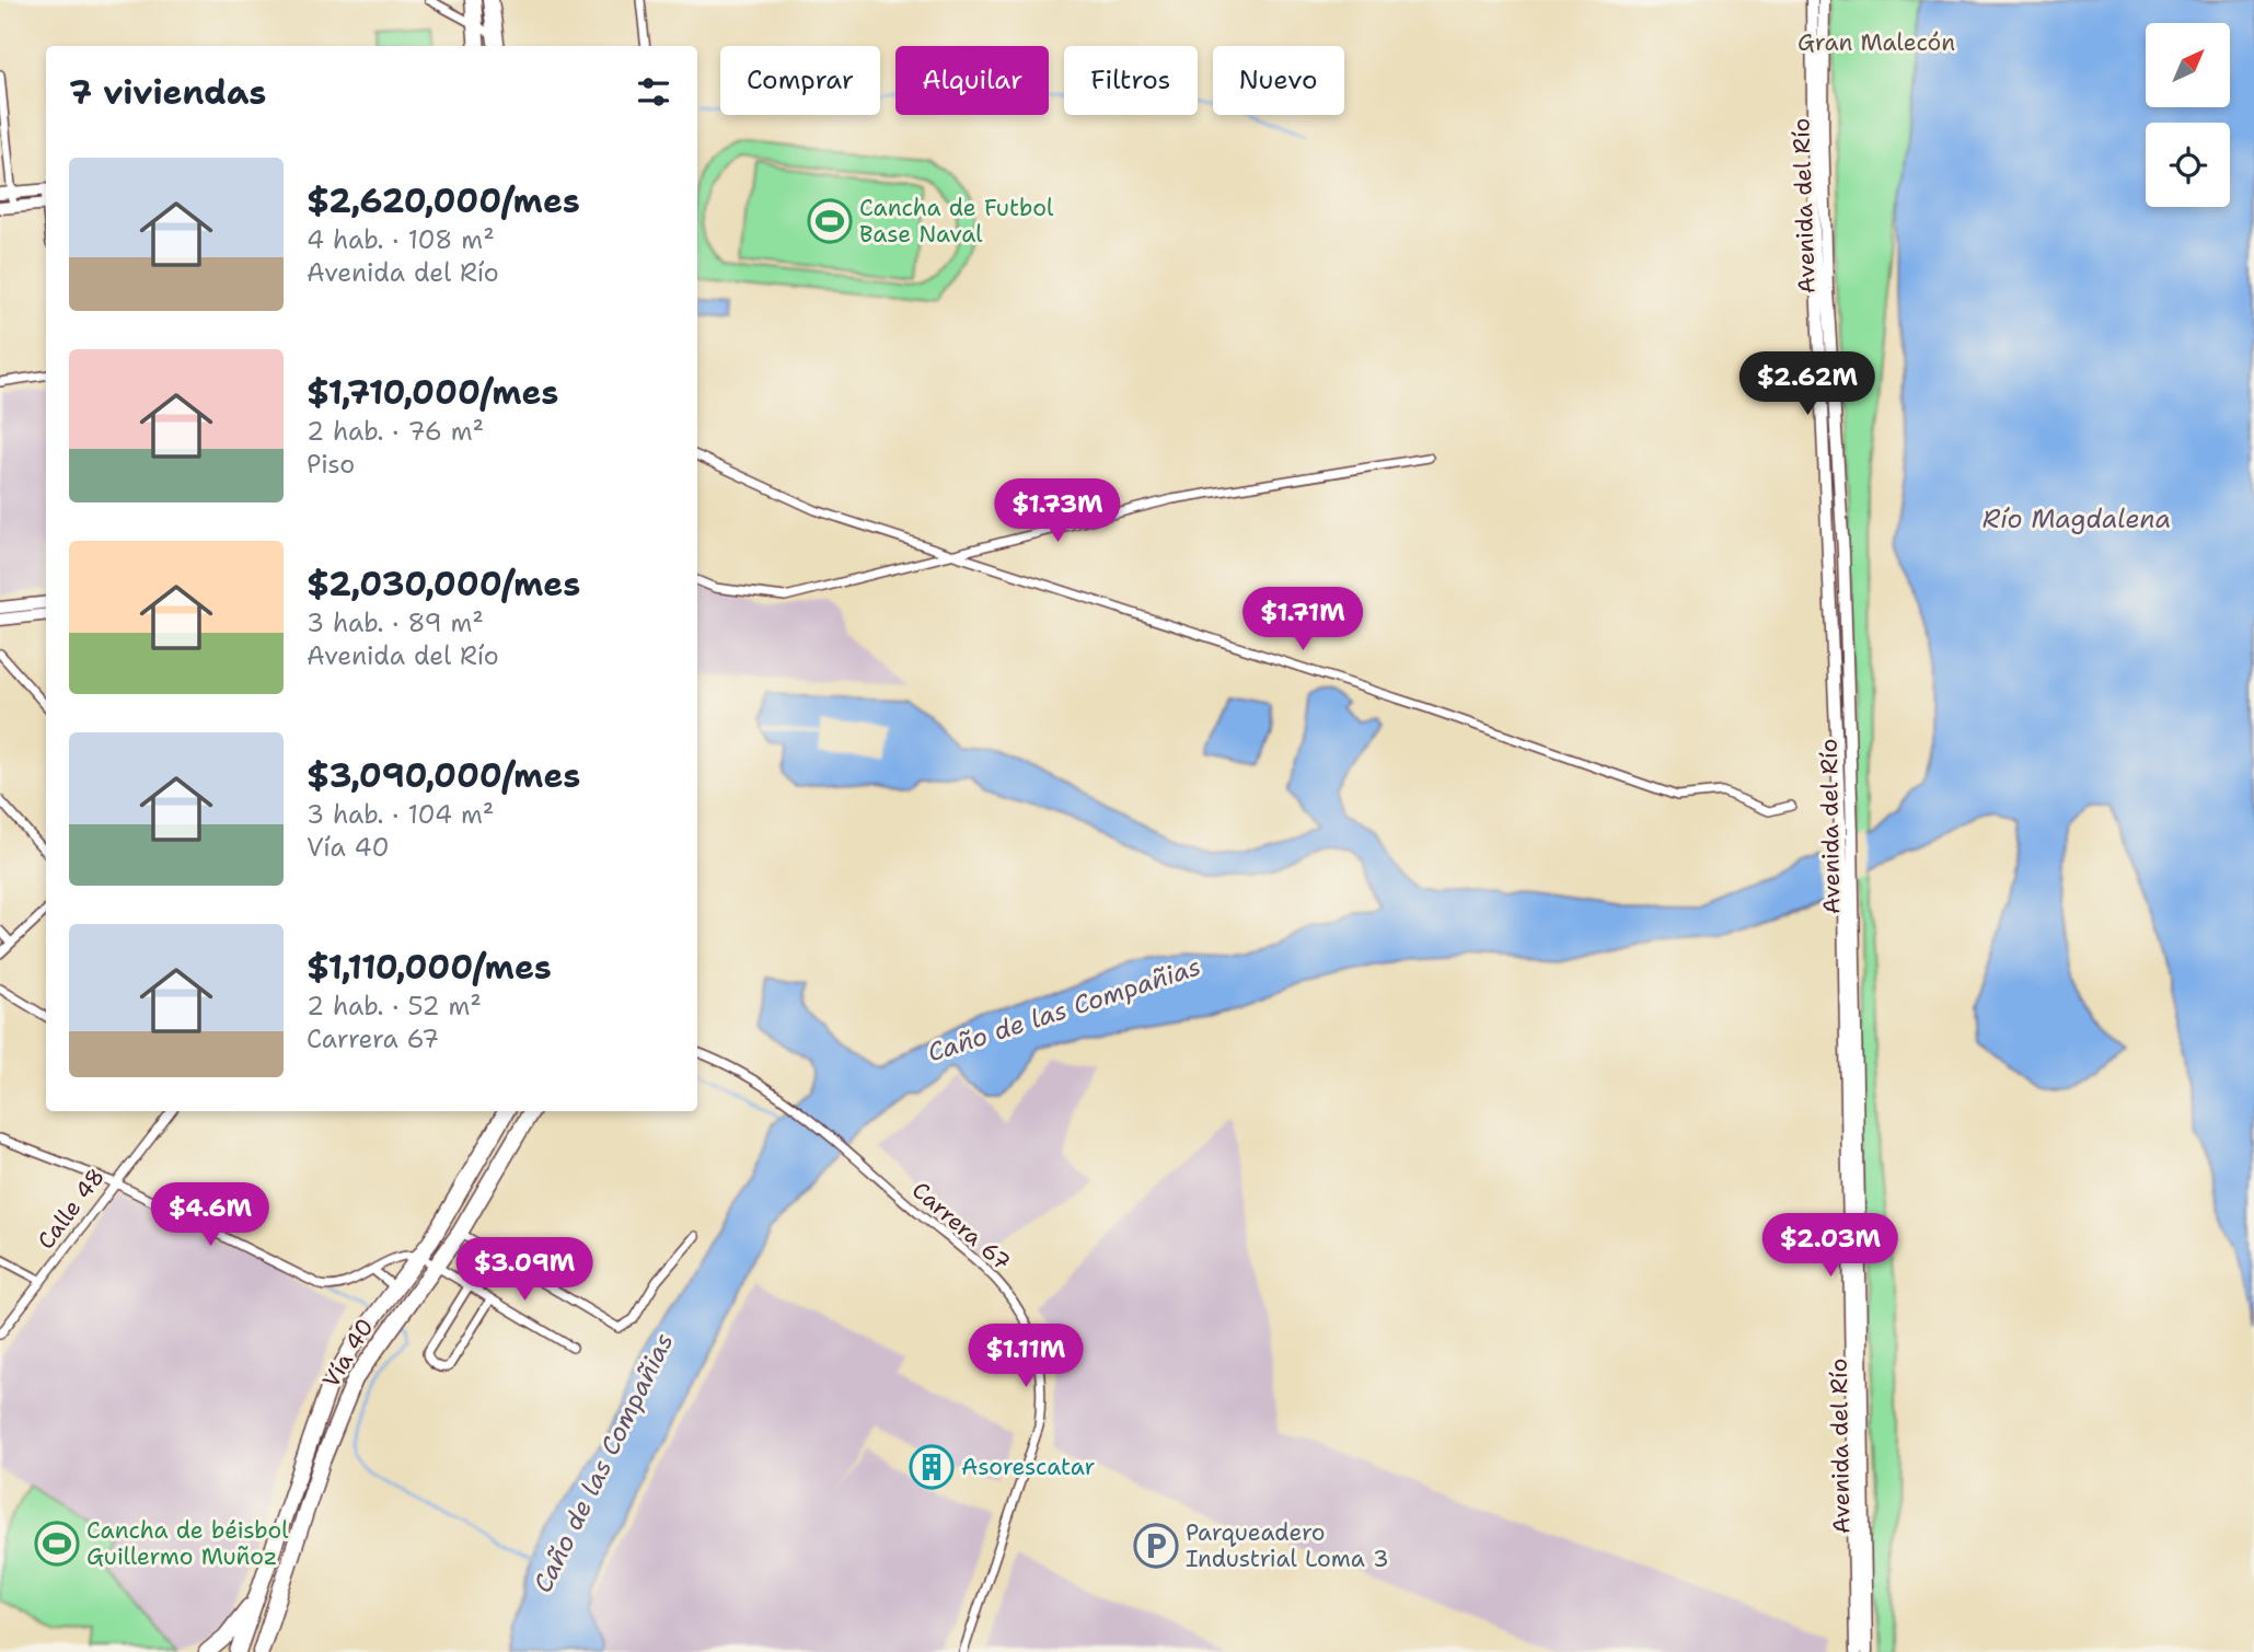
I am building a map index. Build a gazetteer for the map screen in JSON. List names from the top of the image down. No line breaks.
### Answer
{"streets":{"highway":["Vía 40"],"main road":["Avenida del Río"],"street":["Calle 48","Carrera 67"]},"water":["Río Magdalena","Caño de las Compañias"],"parks":["Gran Malecón"],"places":{"sports":["Cancha de Futbol Base Naval","Cancha de béisbol Guillermo Muñoz"],"building":["Asorescatar"],"parking":["Parqueadero Industrial Loma 3"]},"north":"top right","page":{"chip":["Comprar","Alquilar","Filtros","Nuevo"],"heading":"7 viviendas","list":[{"name":"$2,620,000/mes","note":"4 hab. · 108 m² · Avenida del Río"},{"name":"$1,710,000/mes","note":"2 hab. · 76 m² · Piso"},{"name":"$2,030,000/mes","note":"3 hab. · 89 m² · Avenida del Río"},{"name":"$3,090,000/mes","note":"3 hab. · 104 m² · Vía 40"},{"name":"$1,110,000/mes","note":"2 hab. · 52 m² · Carrera 67"}],"price":["$2.62M","$1.73M","$1.71M","$4.6M","$2.03M","$3.09M","$1.11M"]}}
